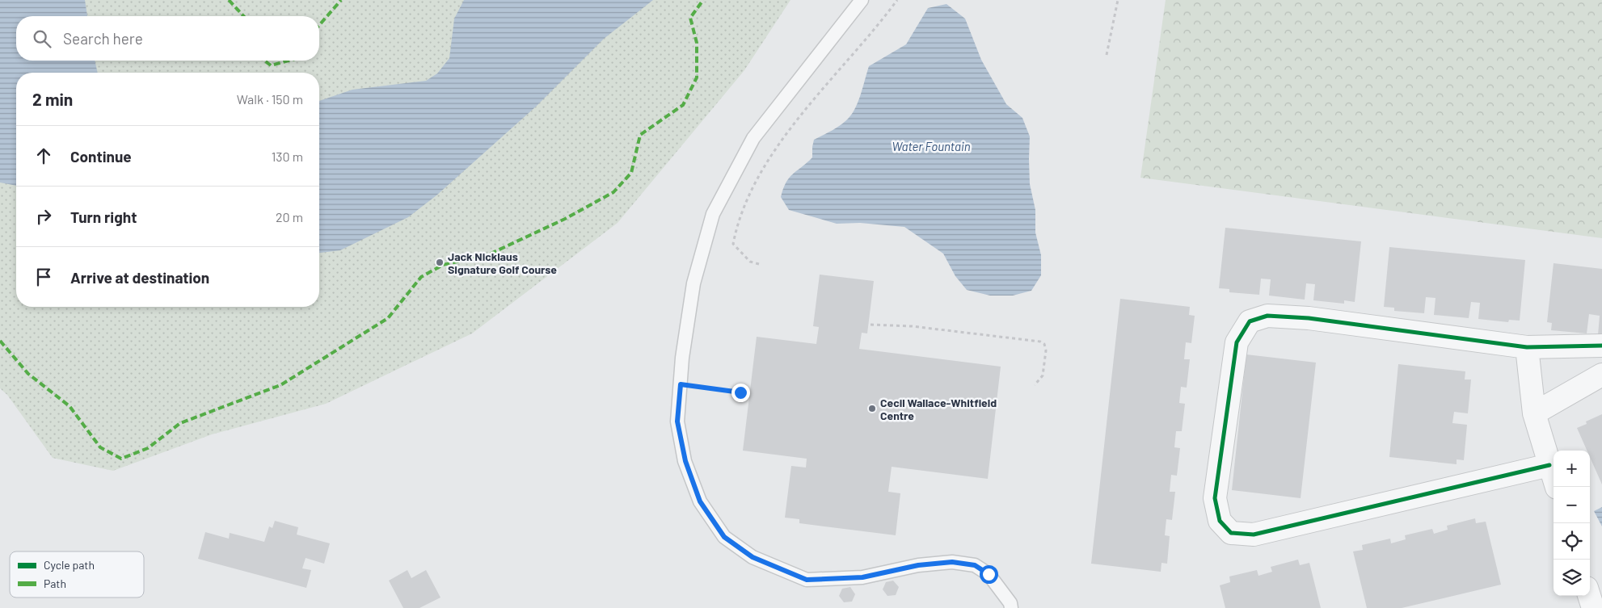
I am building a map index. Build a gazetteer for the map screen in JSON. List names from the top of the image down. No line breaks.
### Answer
{"water":["Water Fountain"],"places":["Jack Nicklaus Signature Golf Course","Cecil Wallace-Whitfield Centre"],"legend":["Cycle path","Path"],"page":{"search":"Search here","heading":["2 min","Walk · 150 m"],"list":[["Continue","130 m"],["Turn right","20 m"],"Arrive at destination"],"map_buttons":["+","−"]}}
